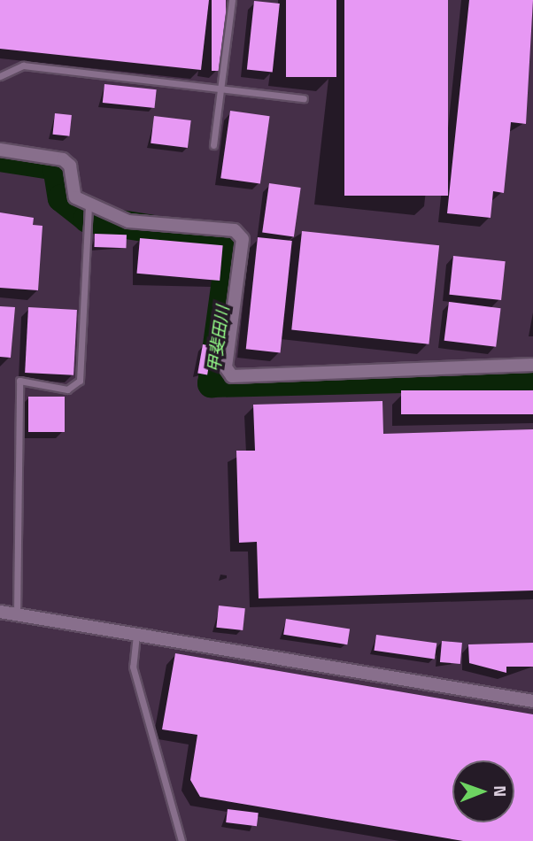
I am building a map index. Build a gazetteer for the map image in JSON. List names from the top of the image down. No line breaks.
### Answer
{"water":["甲斐田川"],"north":"right"}
